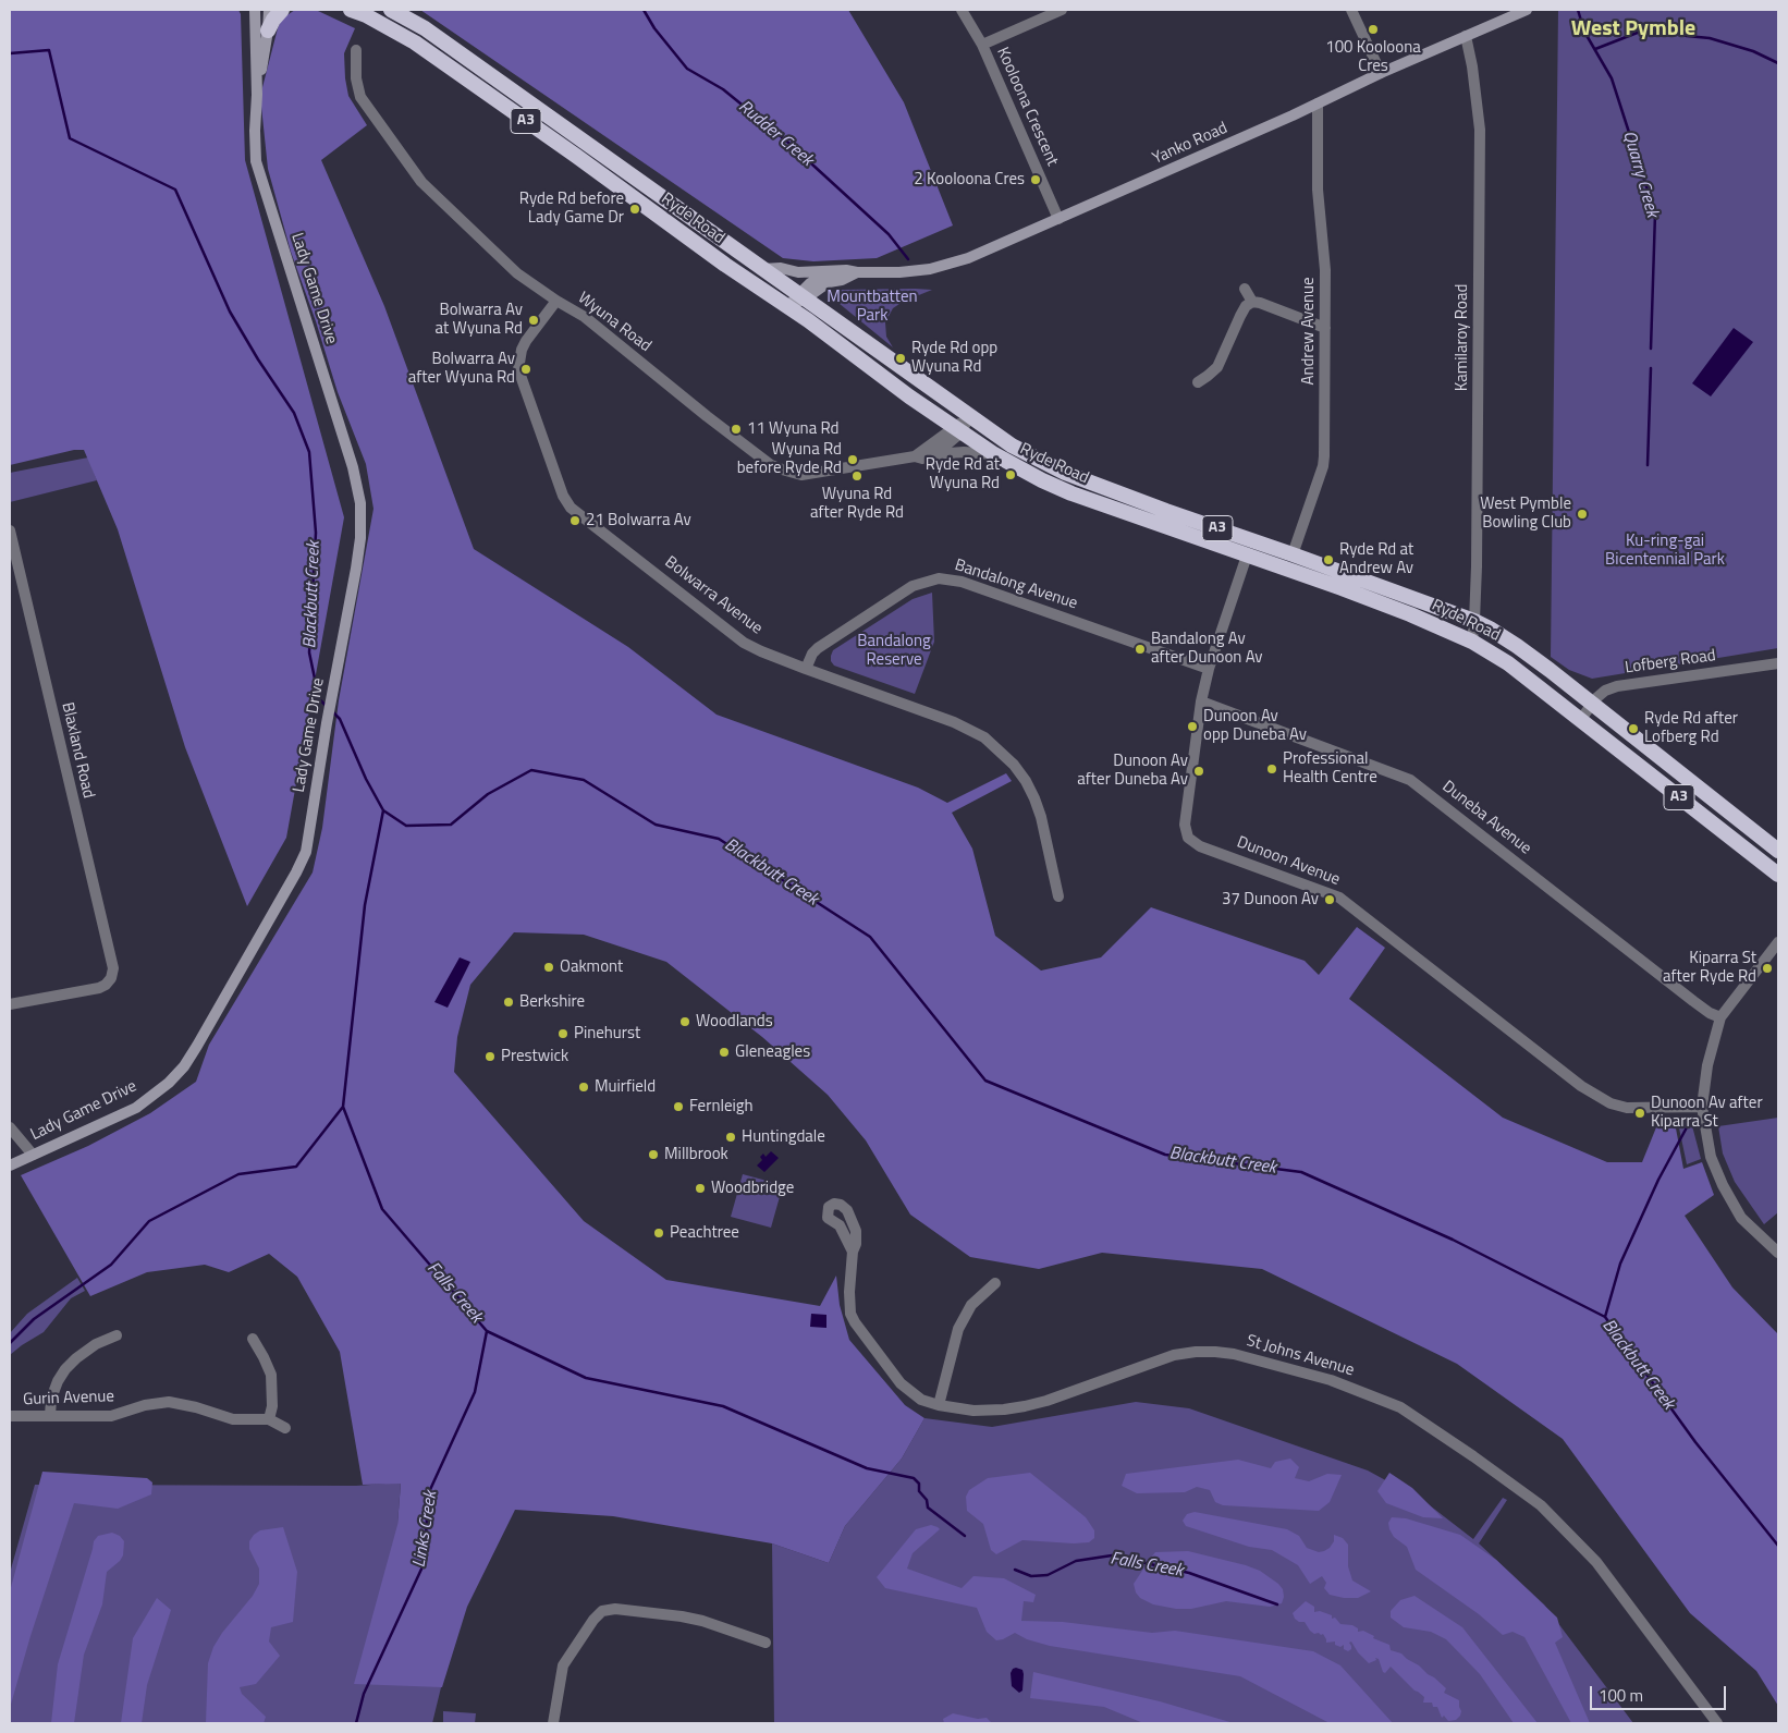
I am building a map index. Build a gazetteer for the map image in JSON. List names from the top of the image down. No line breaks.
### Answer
{"streets":{"highway":["A3","Ryde Road"],"main road":["Yanko Road","Lady Game Drive"],"street":["Kooloona Crescent","Wyuna Road","Andrew Avenue","Kamilaroy Road","Bandalong Avenue","Bolwarra Avenue","Lofberg Road","Blaxland Road","Duneba Avenue","Dunoon Avenue","St Johns Avenue","Gurin Avenue"]},"crossings":[["Kooloona Crescent","Yanko Road"],["Yanko Road","Ryde Road"],["Yanko Road","Andrew Avenue"],["Yanko Road","Kamilaroy Road"],["Ryde Road","Wyuna Road"],["Ryde Road","Andrew Avenue"],["Ryde Road","Kamilaroy Road"],["Ryde Road","Lofberg Road"],["Ryde Road","Dunoon Avenue"],["Wyuna Road","Bolwarra Avenue"],["Bandalong Avenue","Bolwarra Avenue"],["Bandalong Avenue","Dunoon Avenue"],["Duneba Avenue","Dunoon Avenue"]],"districts":["West Pymble"],"water":["Rudder Creek","Quarry Creek","Blackbutt Creek","Falls Creek","Links Creek"],"parks":["Mountbatten Park","Ku-ring-gai Bicentennial Park","Bandalong Reserve"],"places":["100 Kooloona Cres","2 Kooloona Cres","Ryde Rd before Lady Game Dr","Bolwarra Av at Wyuna Rd","Ryde Rd opp Wyuna Rd","Bolwarra Av after Wyuna Rd","11 Wyuna Rd","Wyuna Rd before Ryde Rd","Ryde Rd at Wyuna Rd","Wyuna Rd after Ryde Rd","West Pymble Bowling Club","21 Bolwarra Av","Ryde Rd at Andrew Av","Bandalong Av after Dunoon Av","Dunoon Av opp Duneba Av","Ryde Rd after Lofberg Rd","Professional Health Centre","Dunoon Av after Duneba Av","37 Dunoon Av","Oakmont","Kiparra St after Ryde Rd","Berkshire","Woodlands","Pinehurst","Gleneagles","Prestwick","Muirfield","Fernleigh","Dunoon Av after Kiparra St","Huntingdale","Millbrook","Woodbridge","Peachtree"],"scale_bar":"100 m"}
